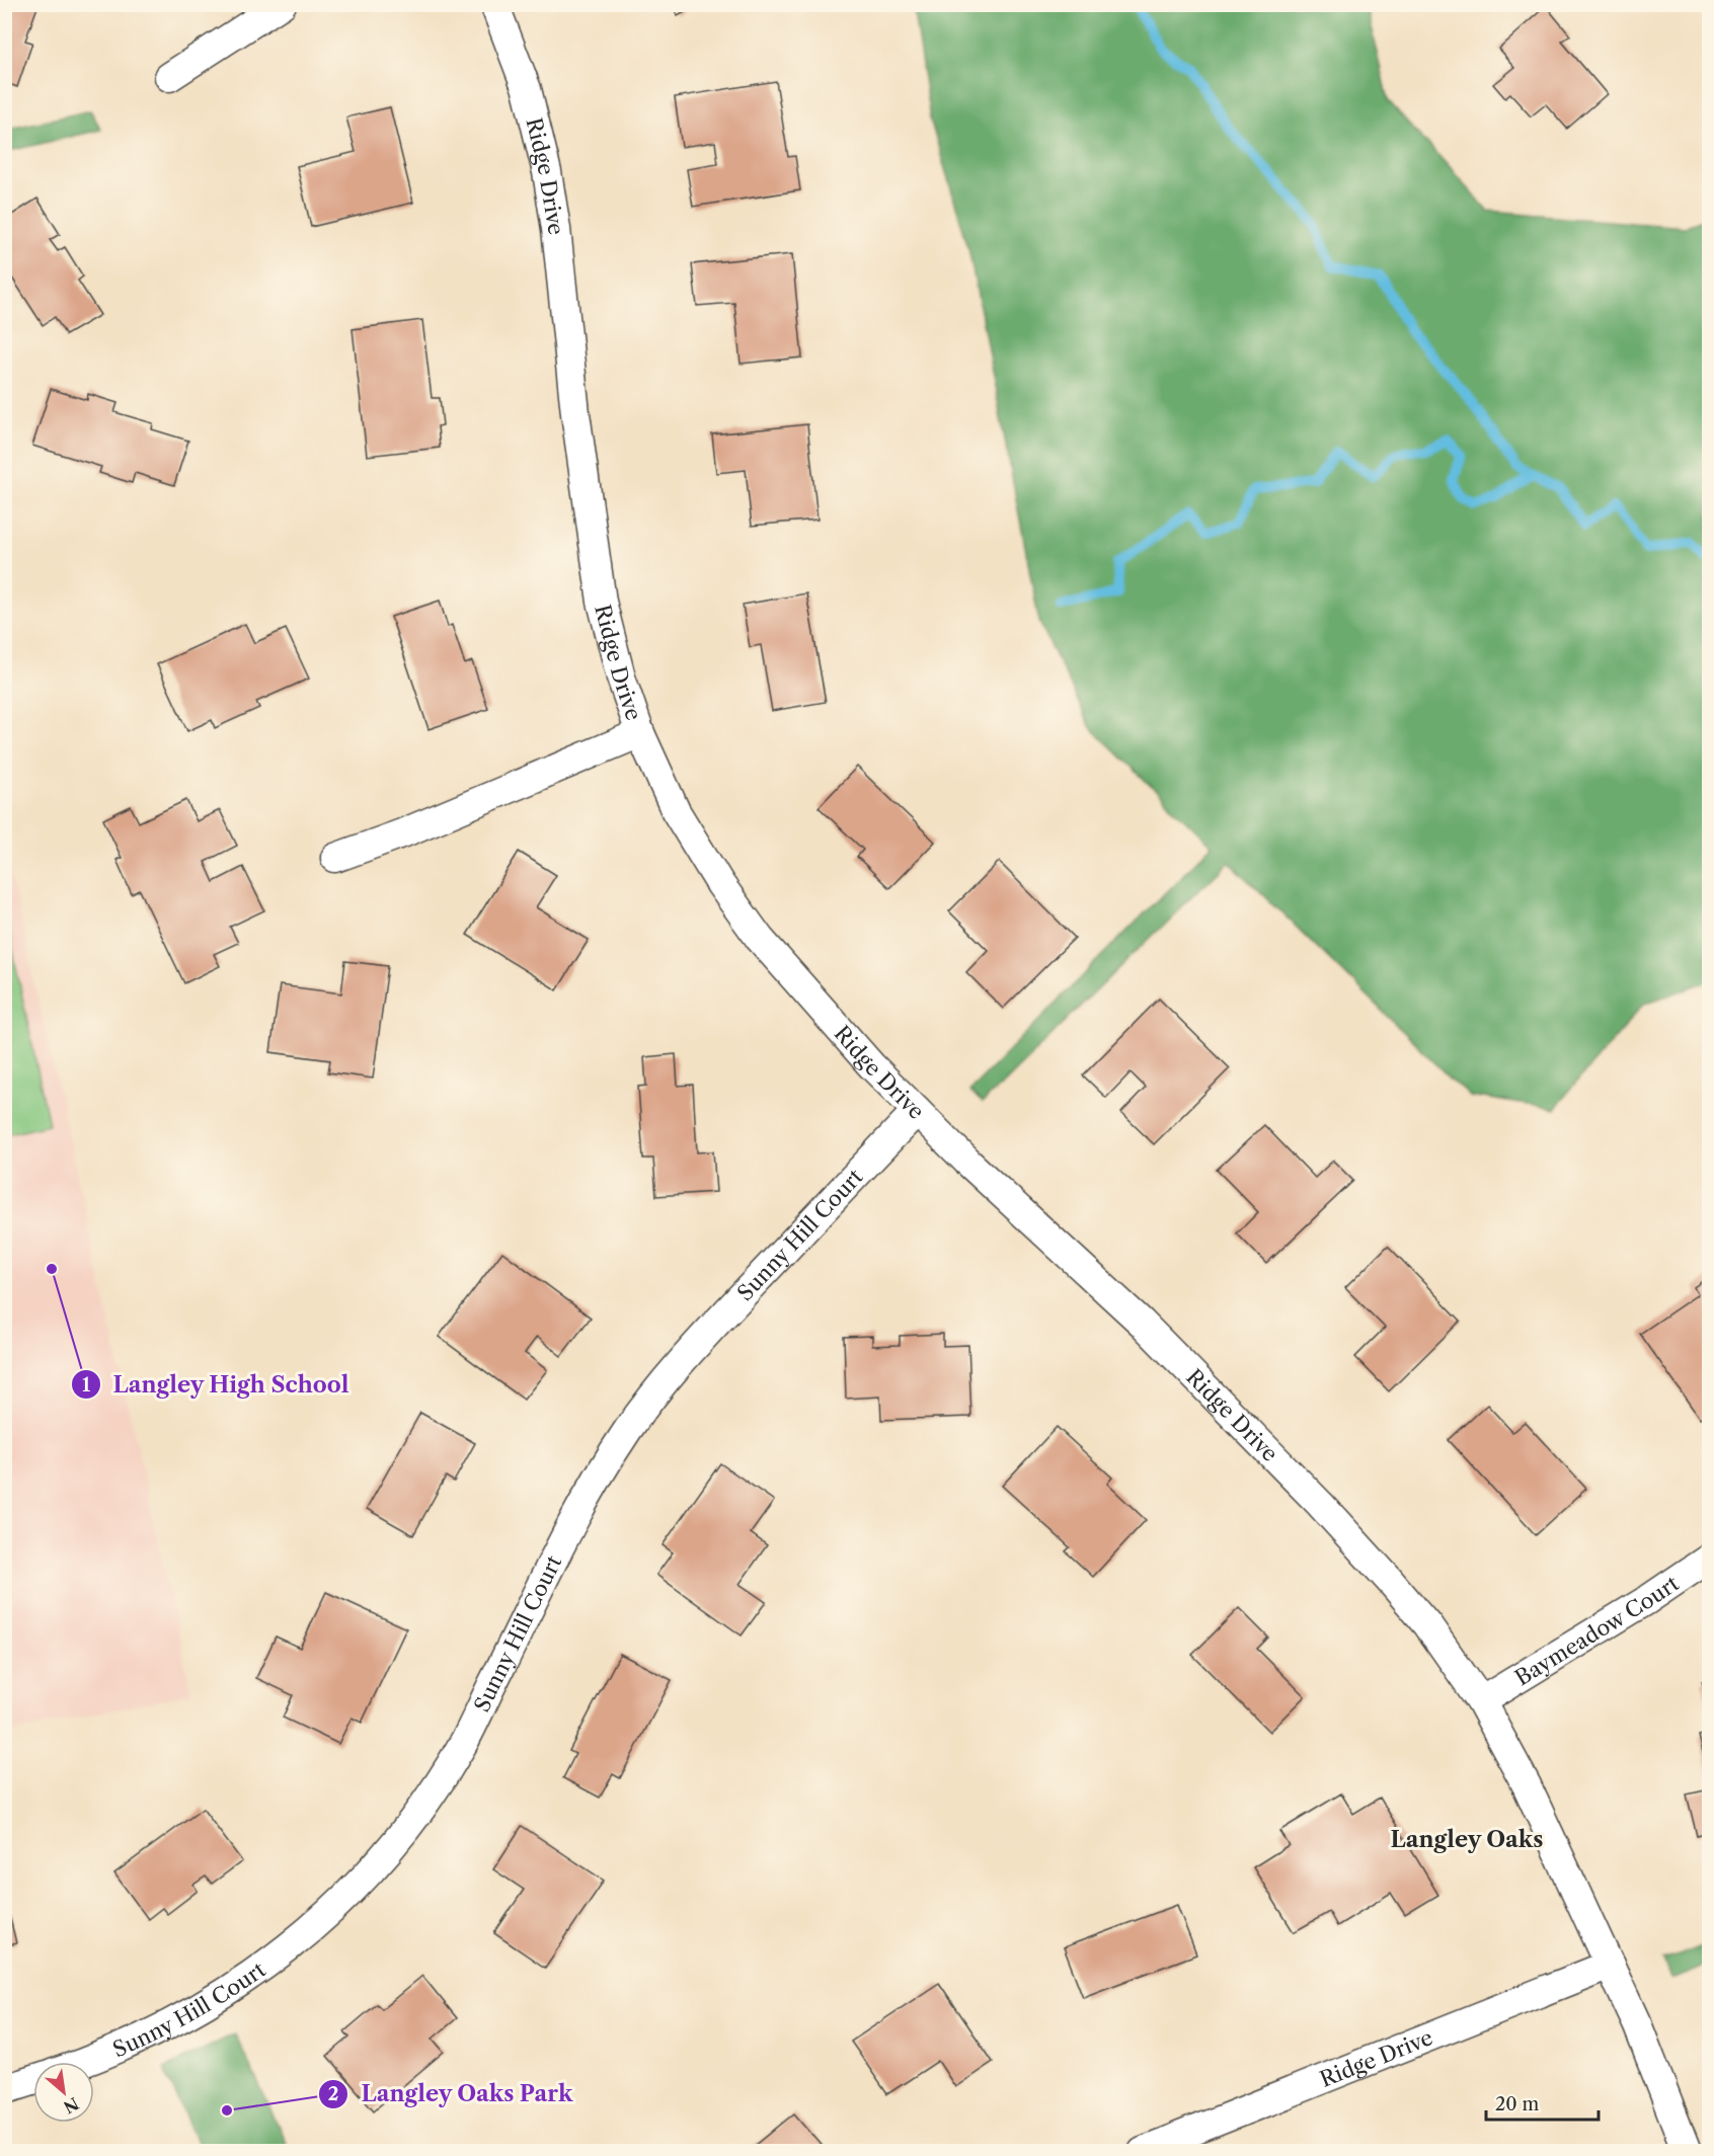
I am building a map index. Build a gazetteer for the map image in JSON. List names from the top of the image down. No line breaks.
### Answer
{"streets":{"street":["Ridge Drive","Sunny Hill Court","Baymeadow Court"]},"crossings":[["Ridge Drive","Sunny Hill Court"],["Ridge Drive","Baymeadow Court"]],"districts":["Langley Oaks"],"places":["Langley High School","Langley Oaks Park"],"scale_bar":"20 m","north":"bottom right"}
